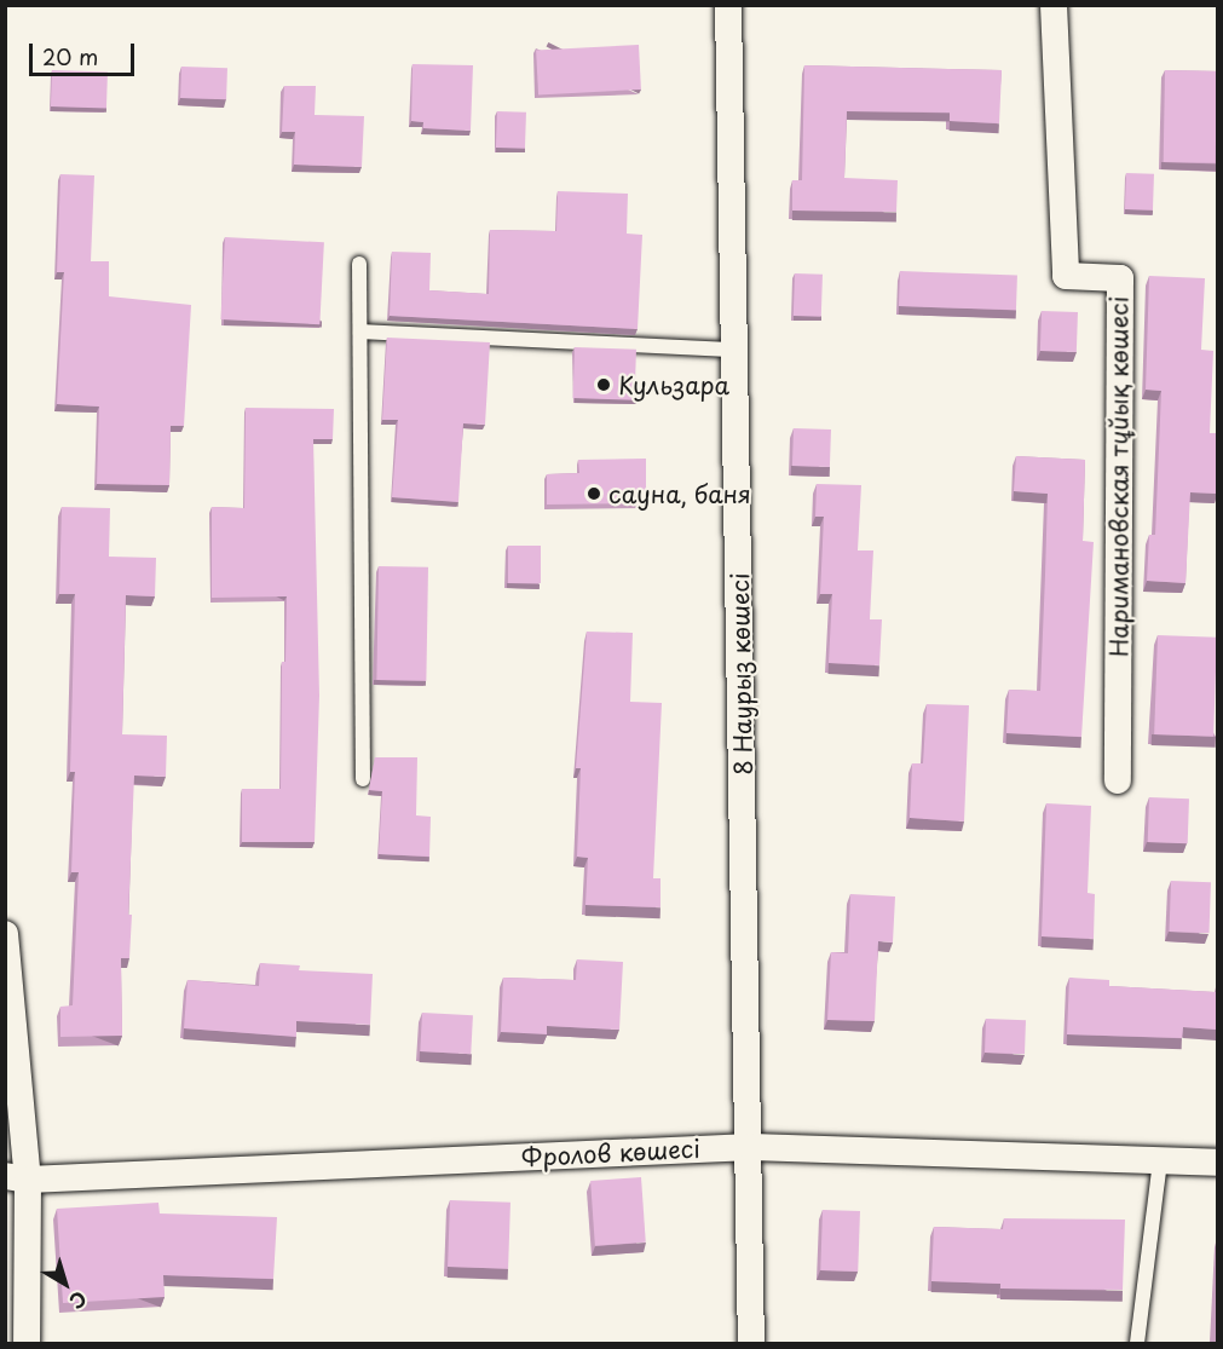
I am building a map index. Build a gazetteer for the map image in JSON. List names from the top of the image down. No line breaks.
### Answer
{"streets":{"street":["Наримановская тұйық көшесі","8 Наурыз көшесі","Фролов көшесі"]},"crossings":[["8 Наурыз көшесі","Фролов көшесі"]],"places":["Кульзара","сауна, баня"],"scale_bar":"20 m","north":"bottom right"}
